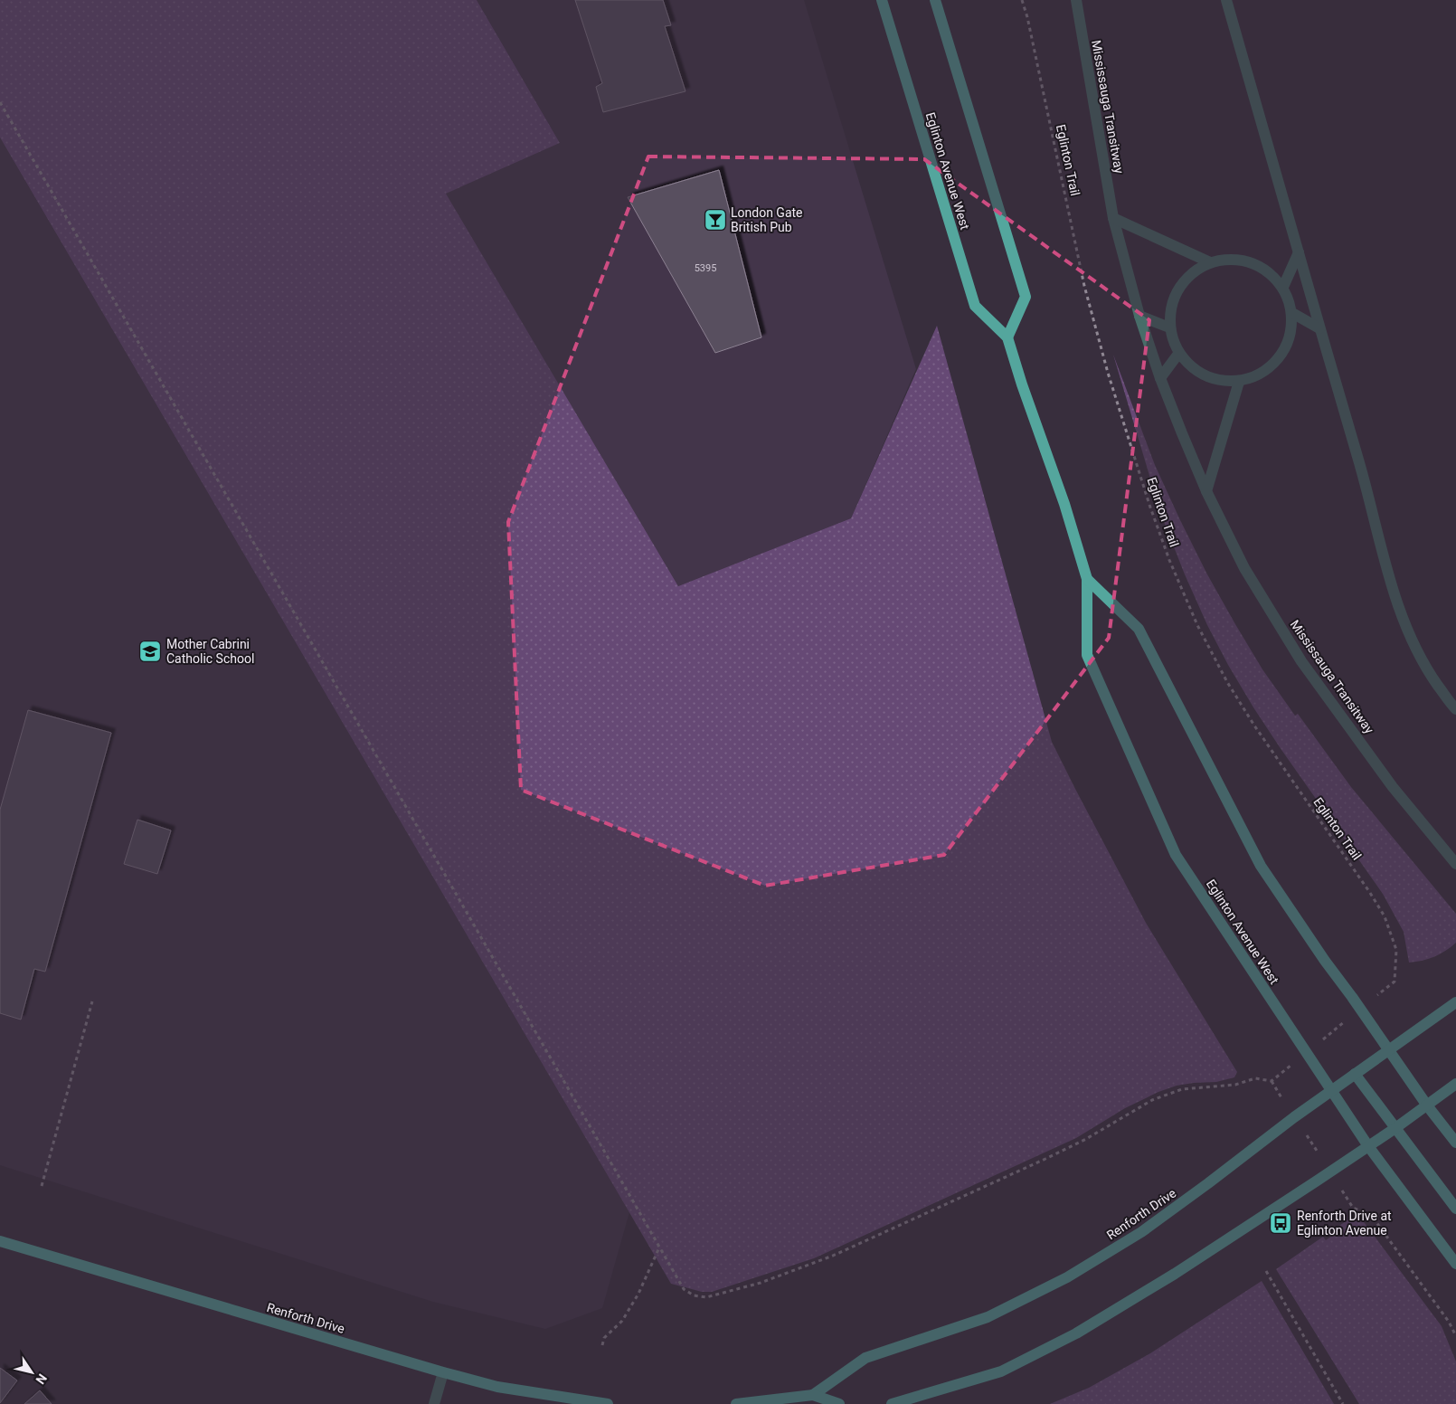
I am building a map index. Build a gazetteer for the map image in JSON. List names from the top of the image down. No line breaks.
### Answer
{"streets":{"main road":["Eglinton Avenue West","Renforth Drive"],"street":["Mississauga Transitway"],"path":["Eglinton Trail"]},"crossings":[["Eglinton Trail","Eglinton Avenue West"],["Eglinton Avenue West","Renforth Drive"]],"places":{"bar":["London Gate British Pub"],"school or university":["Mother Cabrini Catholic School"],"bus stop":["Renforth Drive at Eglinton Avenue"]},"house_numbers":["5395"],"north":"bottom right"}
